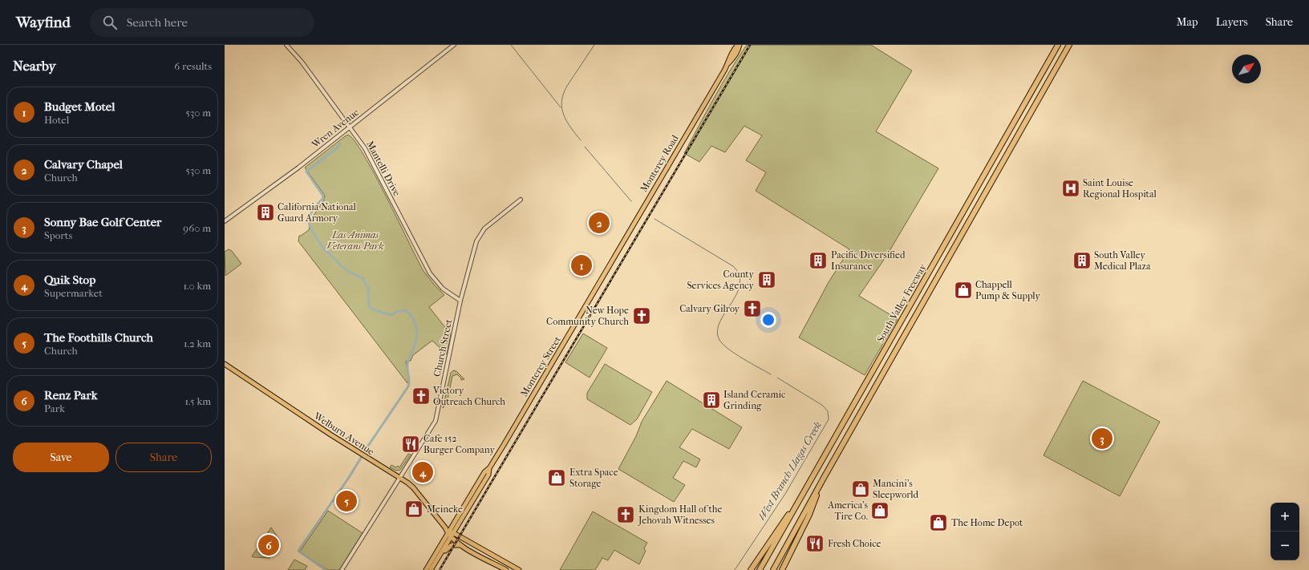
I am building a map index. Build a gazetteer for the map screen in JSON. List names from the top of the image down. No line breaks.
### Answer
{"streets":{"highway":["South Valley Freeway"],"main road":["Monterey Road","Monterey Street","Welburn Avenue"],"street":["Wren Avenue","Mantelli Drive","Church Street"]},"crossings":[["Wren Avenue","Mantelli Drive"],["Monterey Road","Monterey Street"],["Mantelli Drive","Church Street"],["Church Street","Welburn Avenue"],["Monterey Street","Welburn Avenue"]],"water":["West Branch Llagas Creek"],"parks":["Las Animas Veterans Park"],"places":{"hospital":["Saint Louise Regional Hospital"],"building":["California National Guard Armory","Pacific Diversified Insurance","South Valley Medical Plaza","County Services Agency","Island Ceramic Grinding"],"shop":["Chappell Pump & Supply","Extra Space Storage","Mancini's Sleepworld","Meineke","America's Tire Co.","The Home Depot"],"church":["Calvary Gilroy","New Hope Community Church","Victory Outreach Church","Kingdom Hall of the Jehovah Witnesses"],"restaurant":["Cafe 152 Burger Company","Fresh Choice"]},"north":"top right","page":{"header":"Wayfind","search":"Search here","nav":["Map","Layers","Share"],"heading":["Nearby","6 results"],"list":[{"mark":"1","name":"Budget Motel","note":"Hotel","value":"530 m"},{"mark":"2","name":"Calvary Chapel","note":"Church","value":"530 m"},{"mark":"3","name":"Sonny Bae Golf Center","note":"Sports","value":"960 m"},{"mark":"4","name":"Quik Stop","note":"Supermarket","value":"1.0 km"},{"mark":"5","name":"The Foothills Church","note":"Church","value":"1.2 km"},{"mark":"6","name":"Renz Park","note":"Park","value":"1.5 km"}],"pins":["2","1","3","4","5","6"],"buttons":["Save","Share"],"map_buttons":["+","−"]}}
